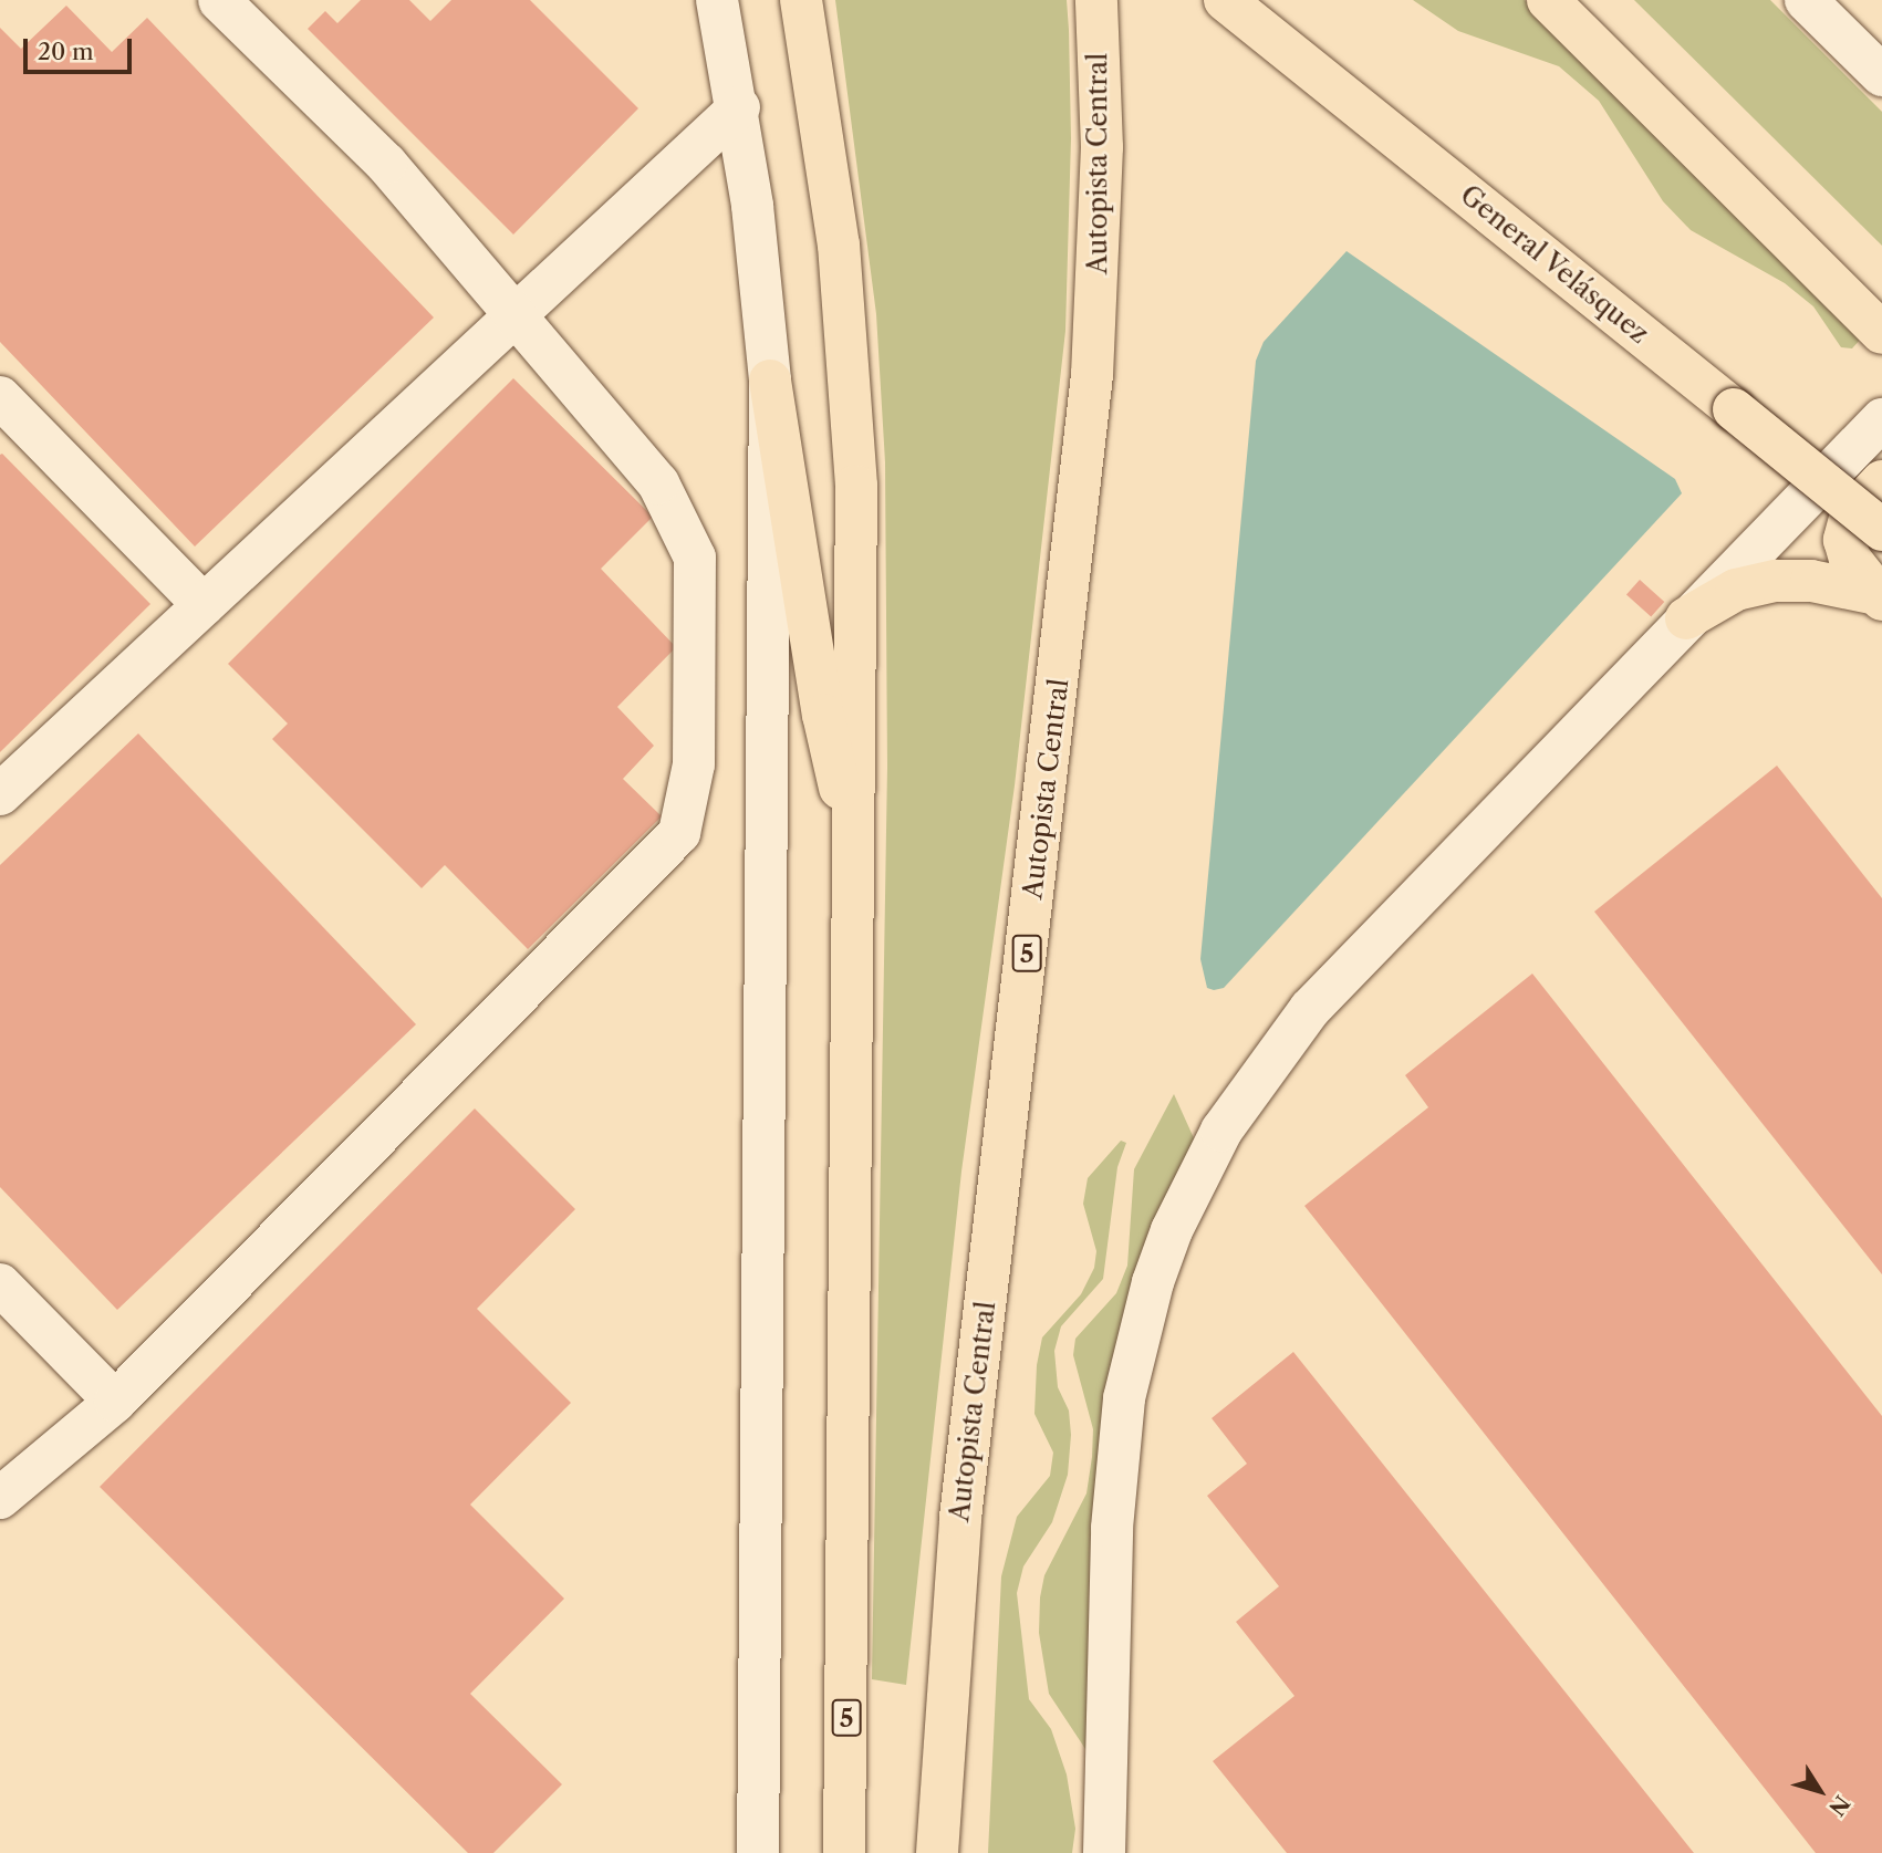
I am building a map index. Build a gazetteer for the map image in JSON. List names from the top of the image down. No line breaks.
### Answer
{"streets":{"highway":["Autopista Central","General Velásquez","5"]},"scale_bar":"20 m","north":"bottom right"}
